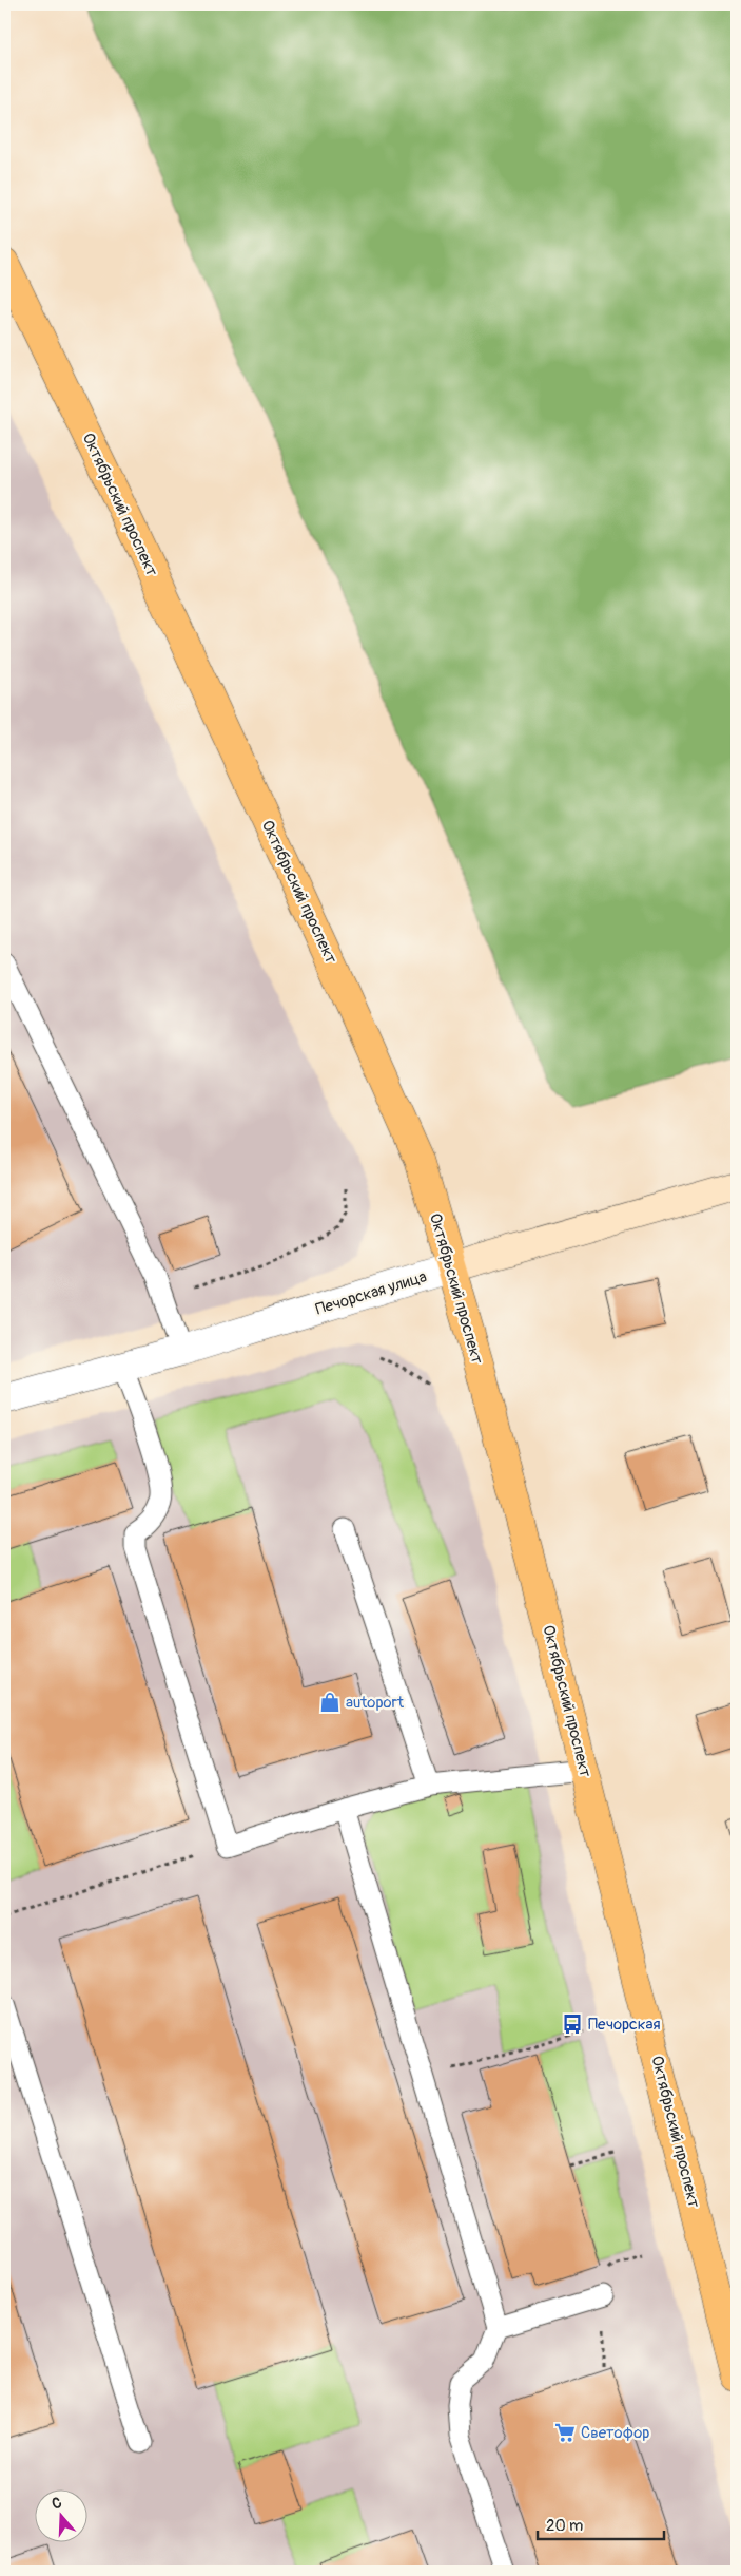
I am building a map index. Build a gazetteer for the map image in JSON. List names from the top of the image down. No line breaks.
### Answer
{"streets":{"main road":["Октябрьский проспект"],"street":["Печорская улица"]},"crossings":[["Октябрьский проспект","Печорская улица"]],"places":{"shop":["autoport"],"bus stop":["Печорская"],"supermarket":["Светофор"]},"scale_bar":"20 m","north":"top"}
